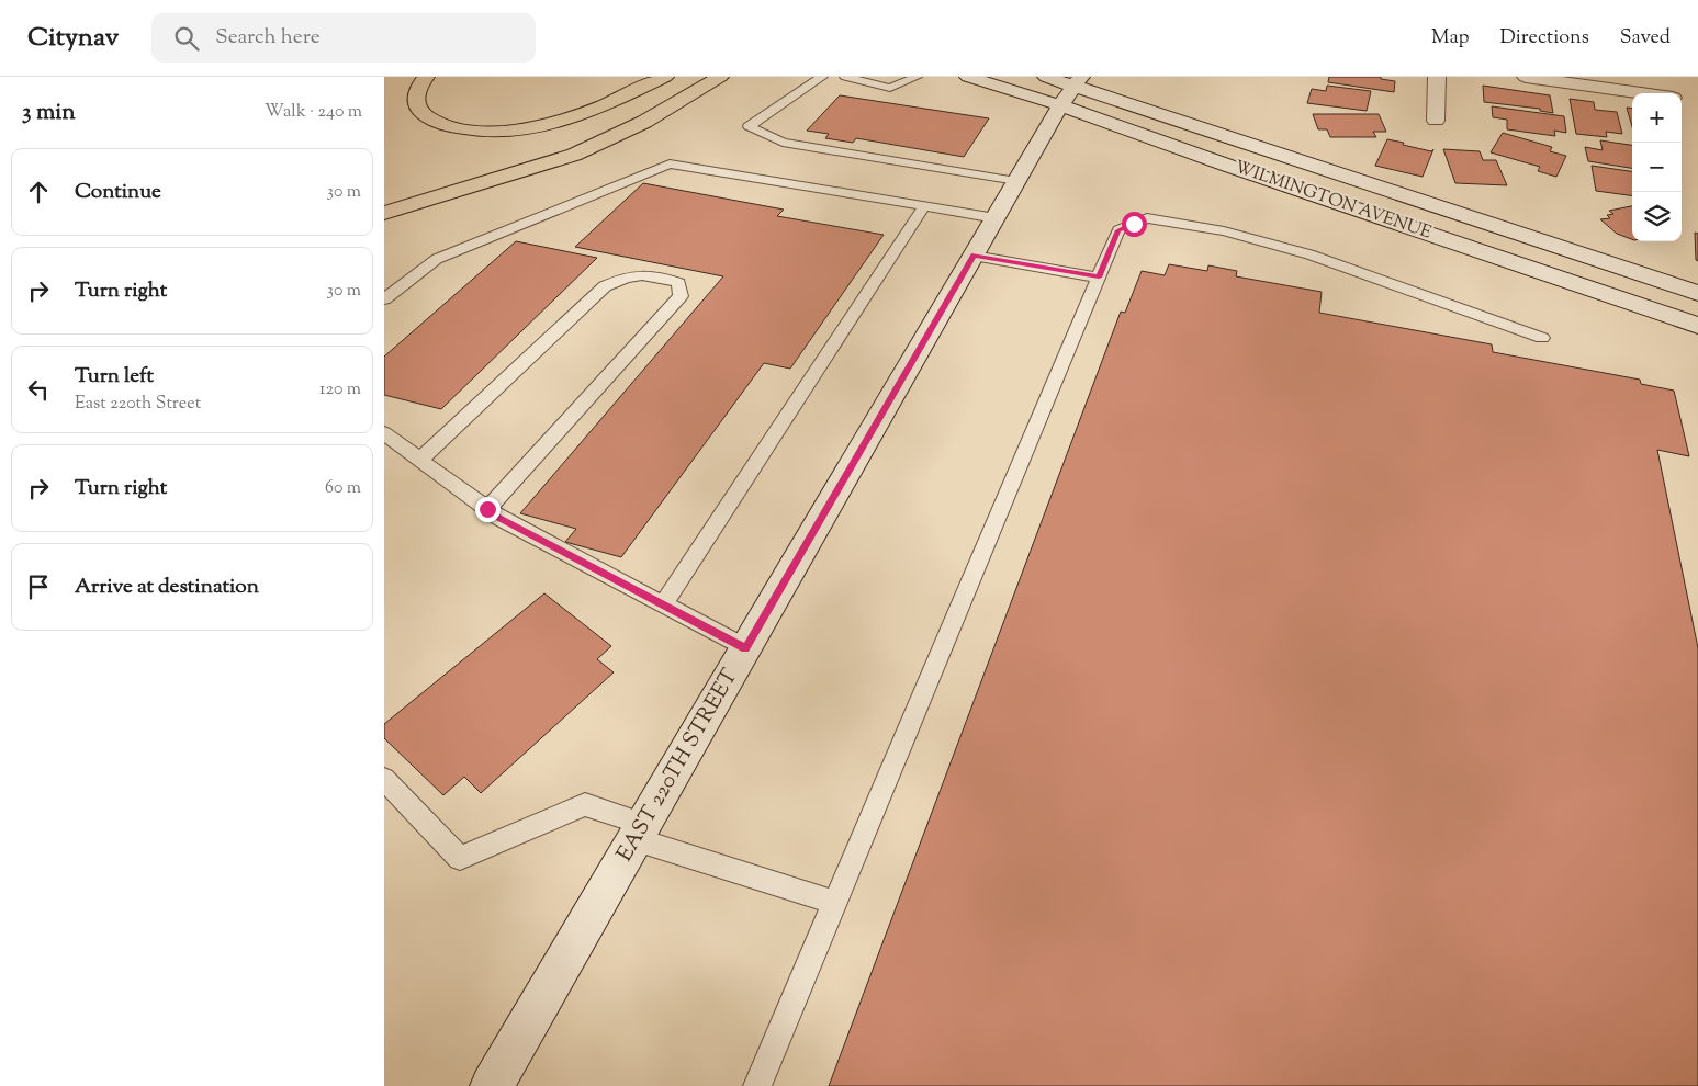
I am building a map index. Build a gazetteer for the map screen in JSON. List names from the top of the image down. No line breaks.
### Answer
{"streets":{"main road":["WILMINGTON AVENUE","EAST 220TH STREET"]},"crossings":[["WILMINGTON AVENUE","EAST 220TH STREET"]],"page":{"header":"Citynav","search":"Search here","nav":["Map","Directions","Saved"],"heading":["3 min","Walk · 240 m"],"map_buttons":["+","−"],"list":[["Continue","30 m"],["Turn right","30 m"],["Turn left","East 220th Street","120 m"],["Turn right","60 m"],"Arrive at destination"]}}
